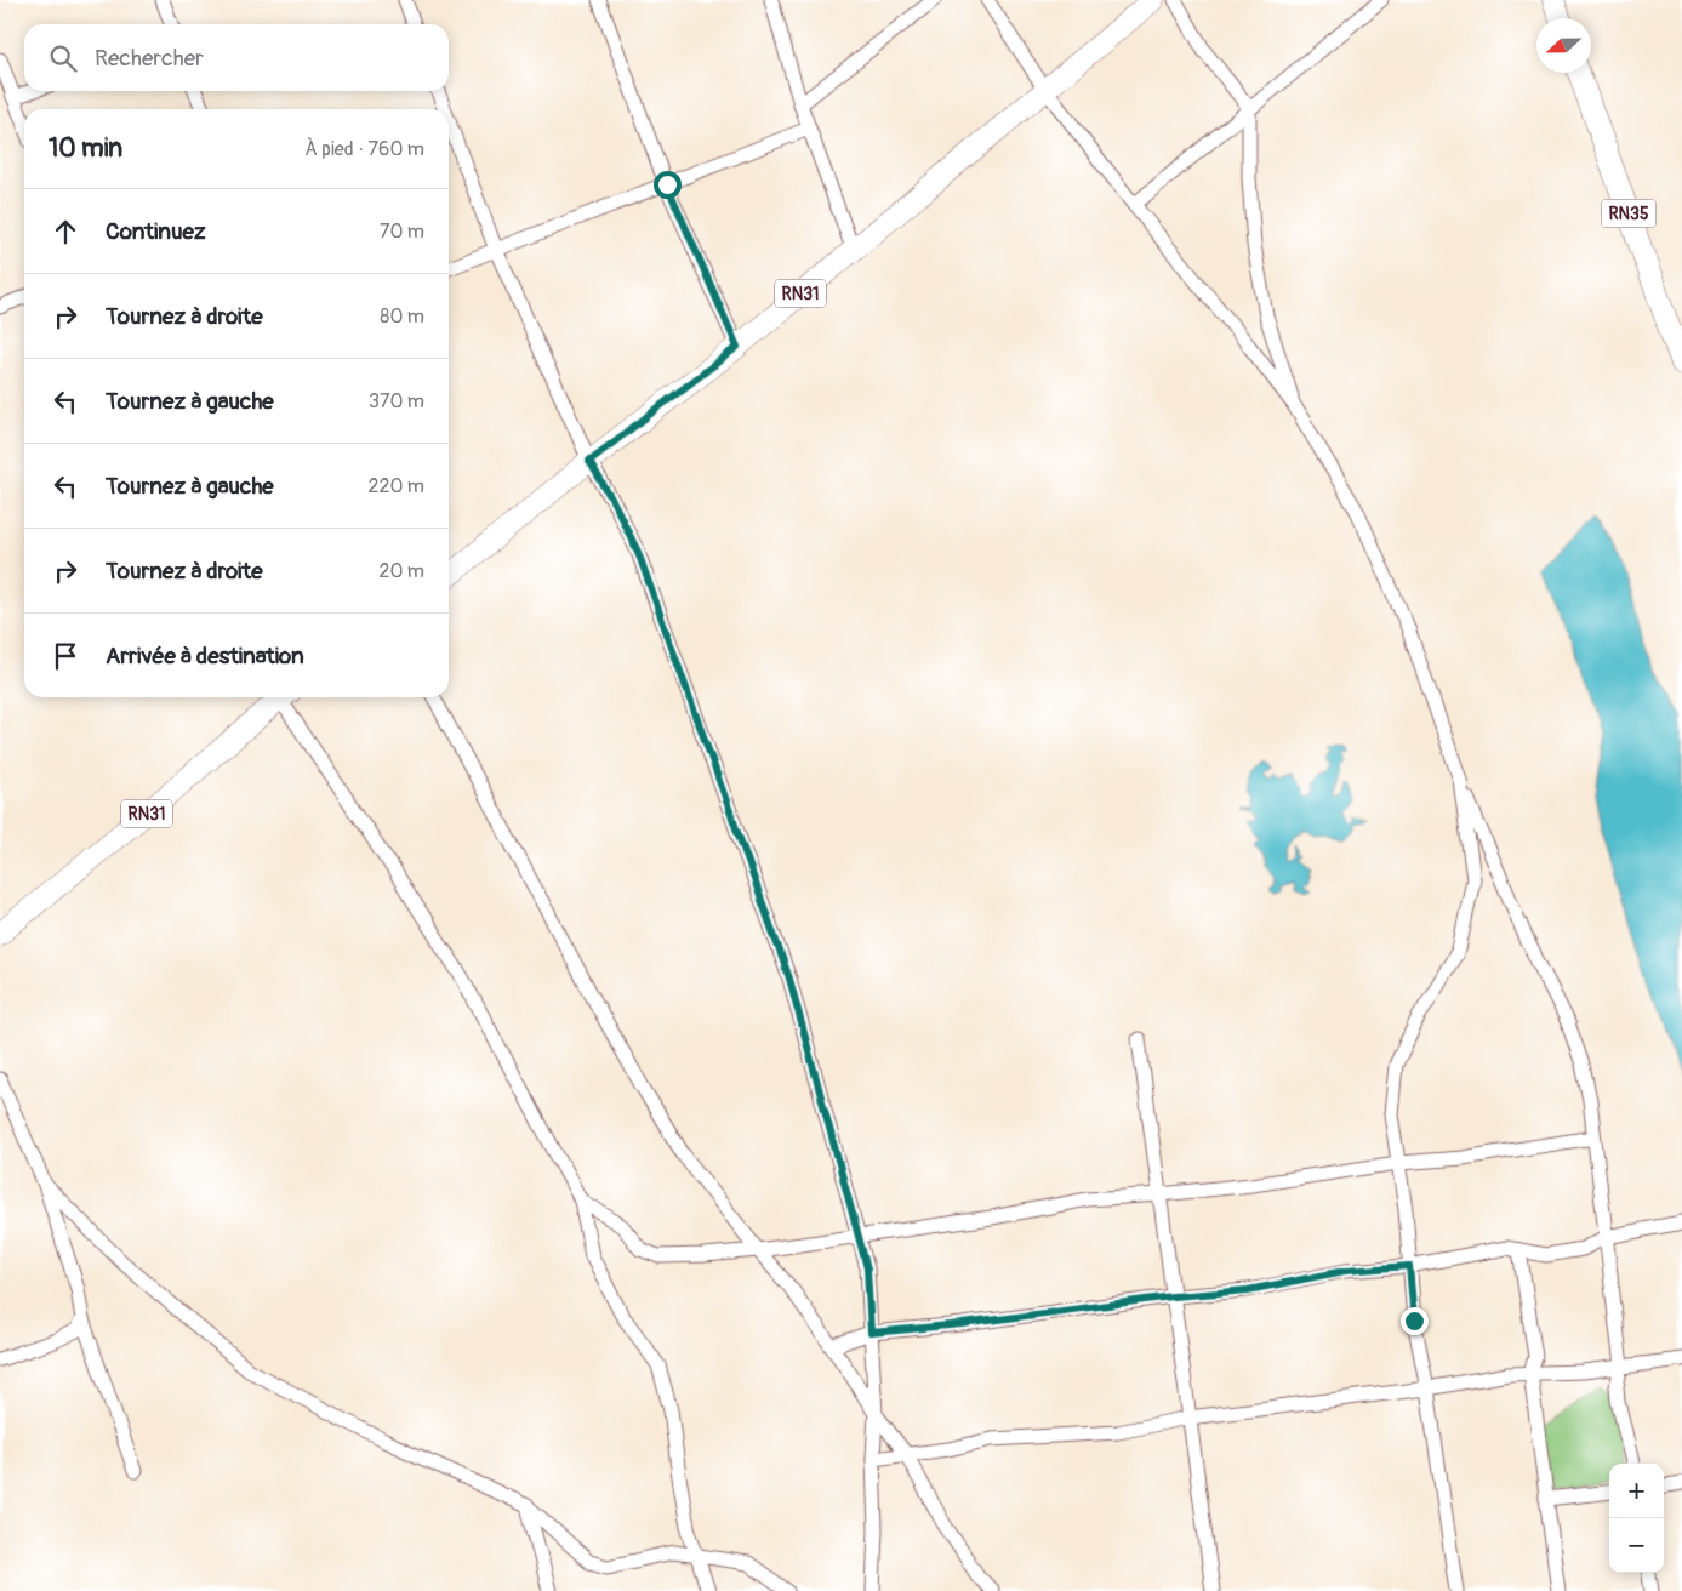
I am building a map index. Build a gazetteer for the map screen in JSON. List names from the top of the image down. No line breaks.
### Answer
{"streets":{"main road":["RN35","RN31"]},"north":"left","page":{"search":"Rechercher","heading":["10 min","À pied · 760 m"],"list":[["Continuez","70 m"],["Tournez à droite","80 m"],["Tournez à gauche","370 m"],["Tournez à gauche","220 m"],["Tournez à droite","20 m"],"Arrivée à destination"],"map_buttons":["+","−"]}}
